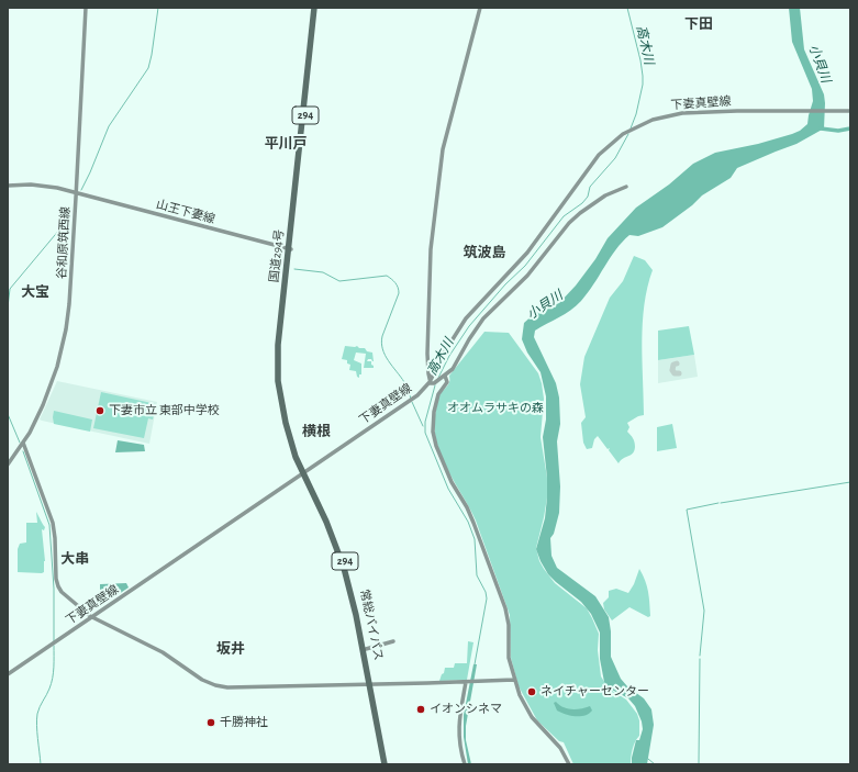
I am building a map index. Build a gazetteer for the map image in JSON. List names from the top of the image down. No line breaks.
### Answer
{"streets":{"highway":["294","国道294号","常総バイパス"],"street":["下妻真壁線","山王下妻線","谷和原筑西線"]},"crossings":[["下妻真壁線","国道294号"],["下妻真壁線","常総バイパス"],["山王下妻線","谷和原筑西線"],["山王下妻線","国道294号"],["国道294号","常総バイパス"]],"districts":["下田","平川戸","筑波島","大宝","横根","大串","坂井"],"water":["高木川","小貝川"],"parks":["オオムラサキの森"],"places":["下妻市立 東部中学校","ネイチャーセンター","イオンシネマ","千勝神社"]}
